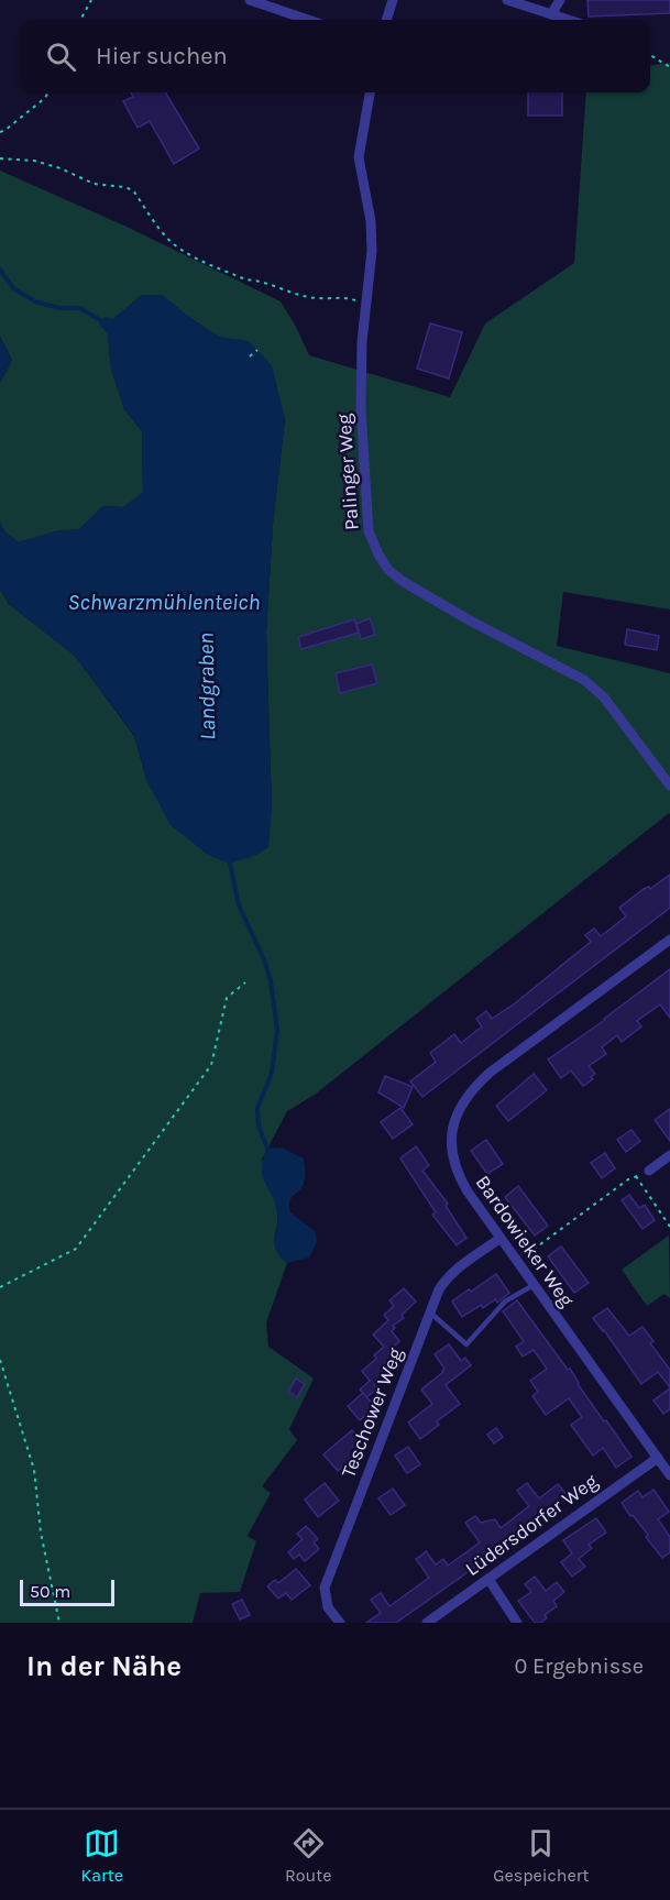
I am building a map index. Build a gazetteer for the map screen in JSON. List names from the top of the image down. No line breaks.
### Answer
{"streets":{"street":["Palinger Weg","Bardowieker Weg","Teschower Weg","Lüdersdorfer Weg"]},"crossings":[["Bardowieker Weg","Teschower Weg"],["Bardowieker Weg","Lüdersdorfer Weg"]],"water":["Schwarzmühlenteich","Landgraben"],"scale_bar":"50 m","page":{"search":"Hier suchen","scale":"50 m","heading":["In der Nähe","0 Ergebnisse"],"nav":["Karte","Route","Gespeichert"]}}
